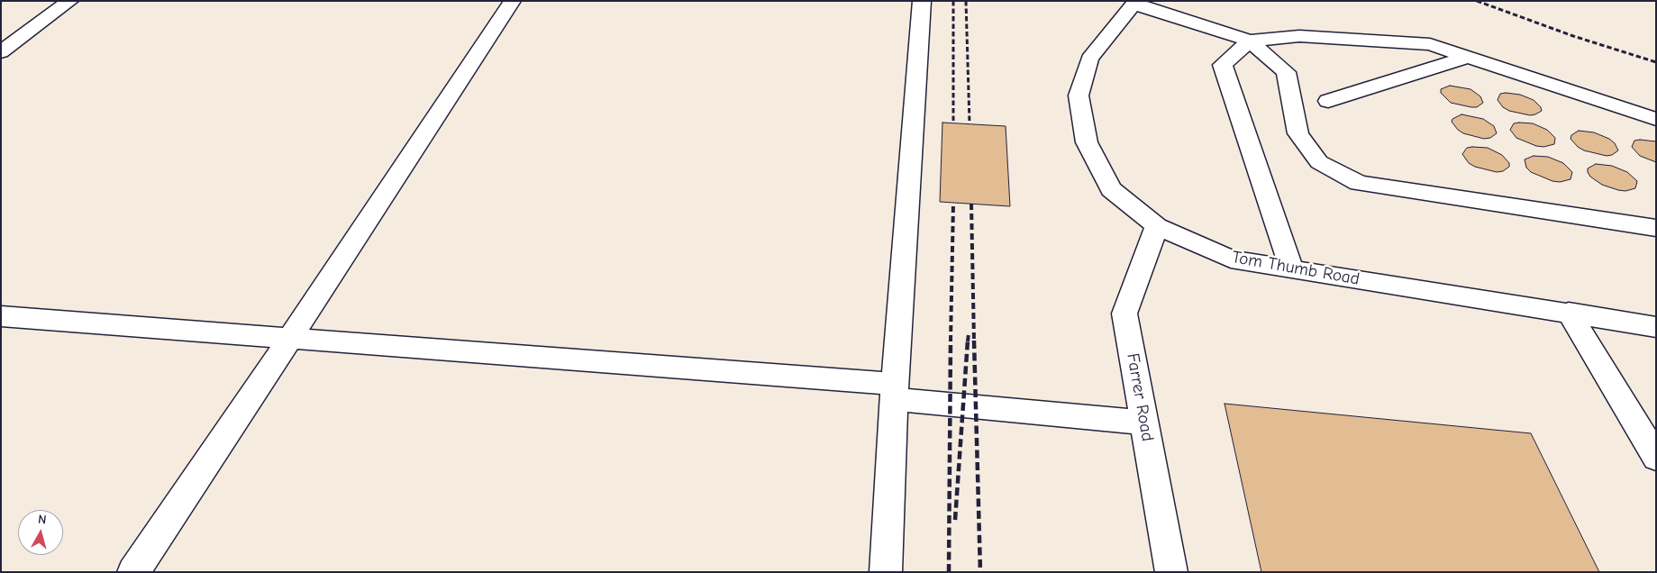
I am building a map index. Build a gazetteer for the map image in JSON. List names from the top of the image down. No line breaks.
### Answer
{"streets":{"street":["Tom Thumb Road","Farrer Road"]},"crossings":[["Tom Thumb Road","Farrer Road"]],"north":"top"}
